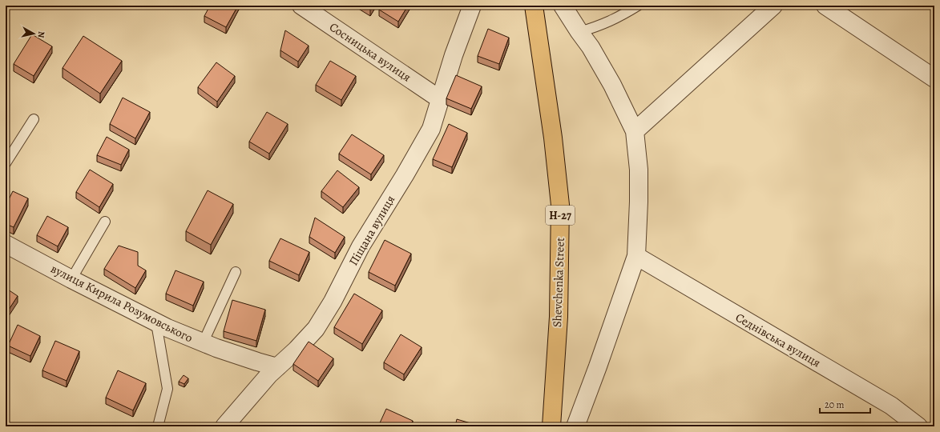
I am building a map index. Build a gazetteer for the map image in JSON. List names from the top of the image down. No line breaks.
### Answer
{"streets":{"main road":["Н-27","Shevchenka Street"],"street":["Сосницька вулиця","Піщана вулиця","вулиця Кирила Розумовського","Седнівська вулиця"]},"crossings":[["Сосницька вулиця","Піщана вулиця"],["Піщана вулиця","вулиця Кирила Розумовського"]],"scale_bar":"20 m","north":"right"}
